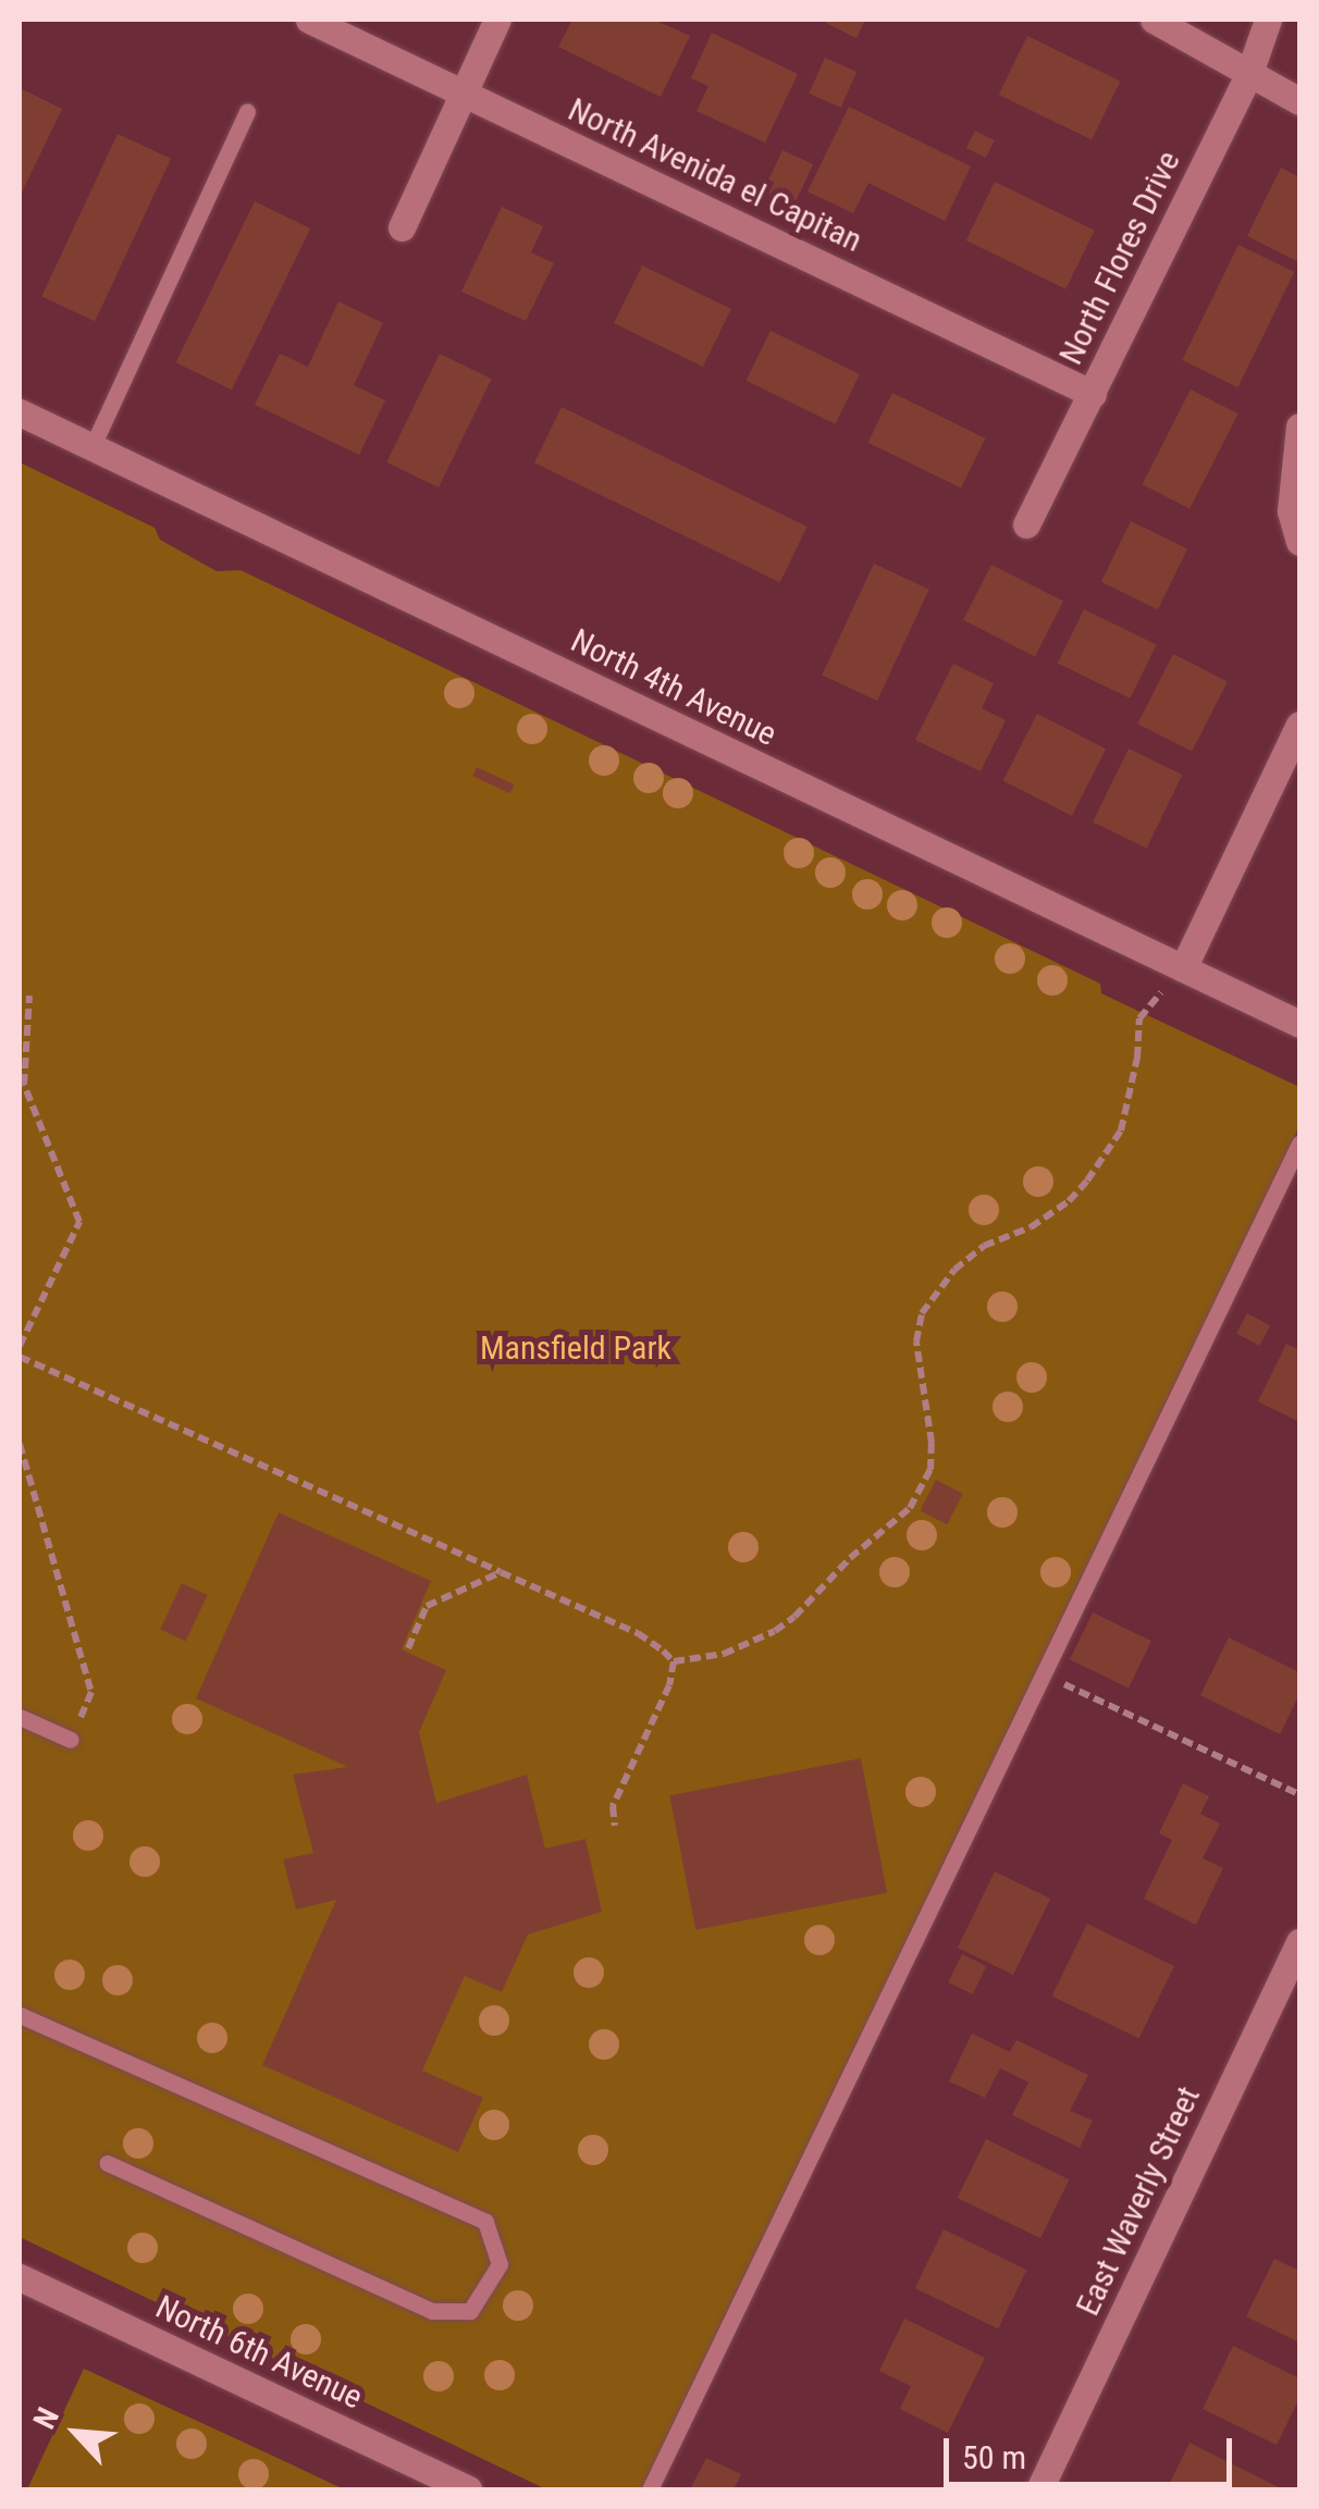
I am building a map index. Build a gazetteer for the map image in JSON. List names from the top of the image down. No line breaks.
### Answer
{"streets":{"street":["North Avenida el Capitan","North Flores Drive","North 4th Avenue","East Waverly Street","North 6th Avenue"]},"crossings":[["North Avenida el Capitan","North Flores Drive"]],"parks":["Mansfield Park"],"scale_bar":"50 m","north":"top left"}
